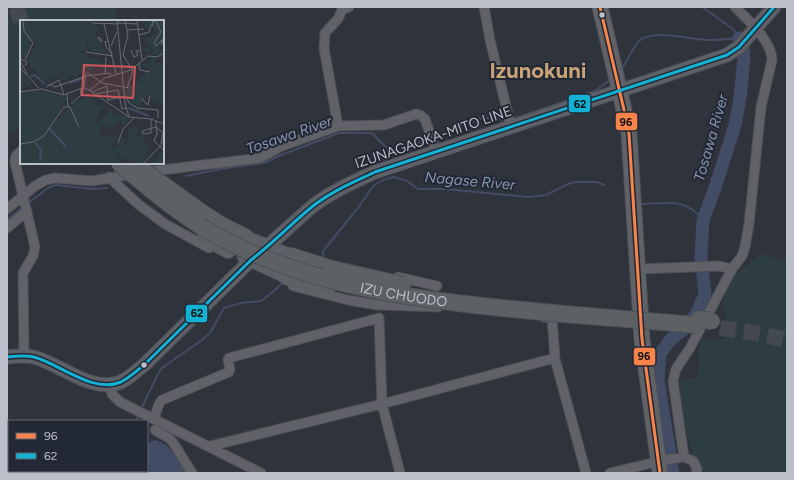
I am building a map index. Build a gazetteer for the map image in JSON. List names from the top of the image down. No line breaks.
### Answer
{"streets":{"highway":["IZU CHUODO"],"main road":["IZUNAGAOKA-MITO LINE"]},"districts":["Izunokuni"],"water":["Tosawa River","Nagase River"],"lines":["transit line 96","transit line 62"],"legend":["96","62"]}
